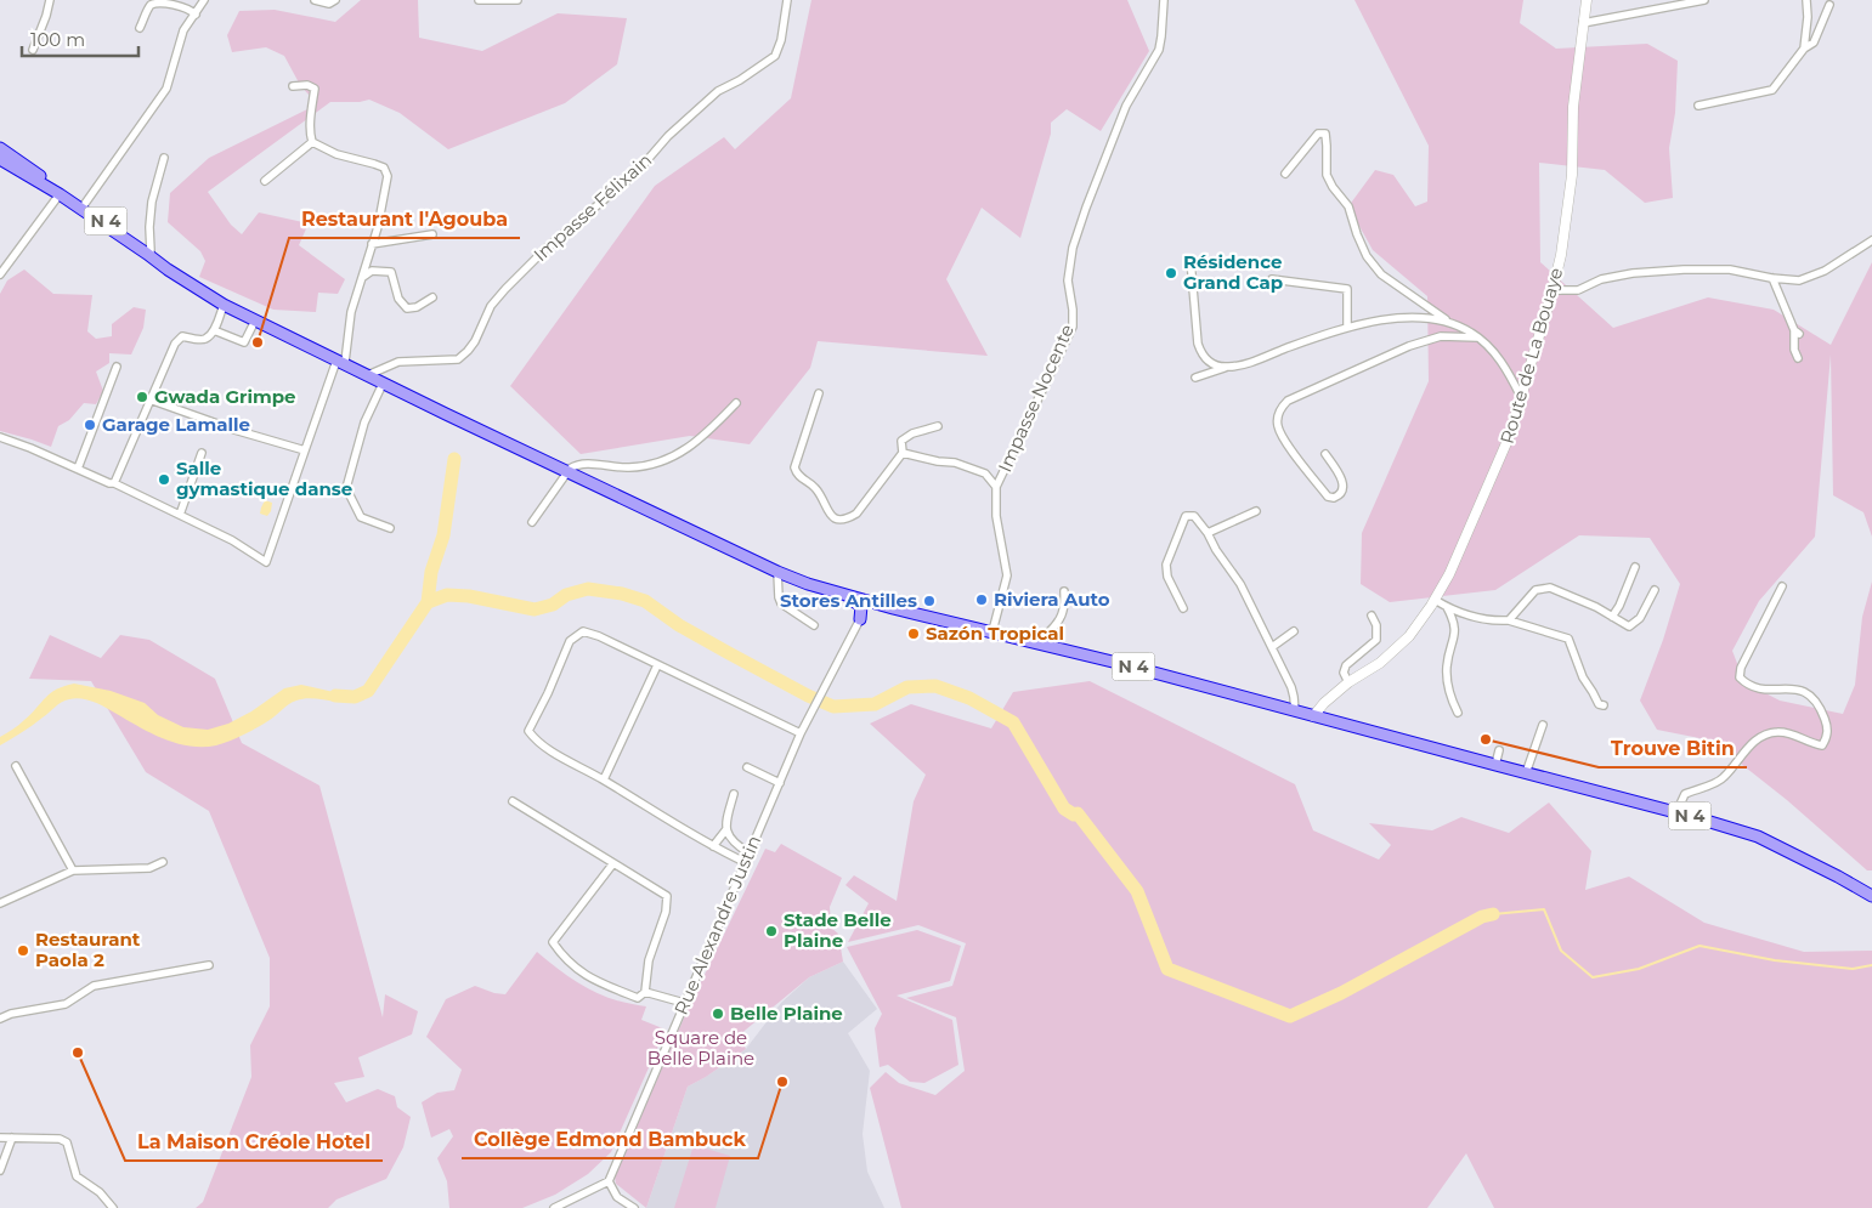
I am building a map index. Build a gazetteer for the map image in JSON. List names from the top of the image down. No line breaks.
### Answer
{"streets":{"highway":["N 4"],"main road":["Route de La Bouaye"],"street":["Impasse Félixain","Impasse Nocente","Rue Alexandre Justin"]},"crossings":[["Impasse Félixain","N 4"],["N 4","Route de La Bouaye"],["N 4","Impasse Nocente"]],"parks":["Square de Belle Plaine"],"places":["Résidence Grand Cap","Restaurant l'Agouba","Gwada Grimpe","Garage Lamalle","Salle gymastique danse","Riviera Auto","Stores Antilles","Sazón Tropical","Trouve Bitin","Stade Belle Plaine","Restaurant Paola 2","Belle Plaine","La Maison Créole Hotel","Collège Edmond Bambuck"],"scale_bar":"100 m"}
